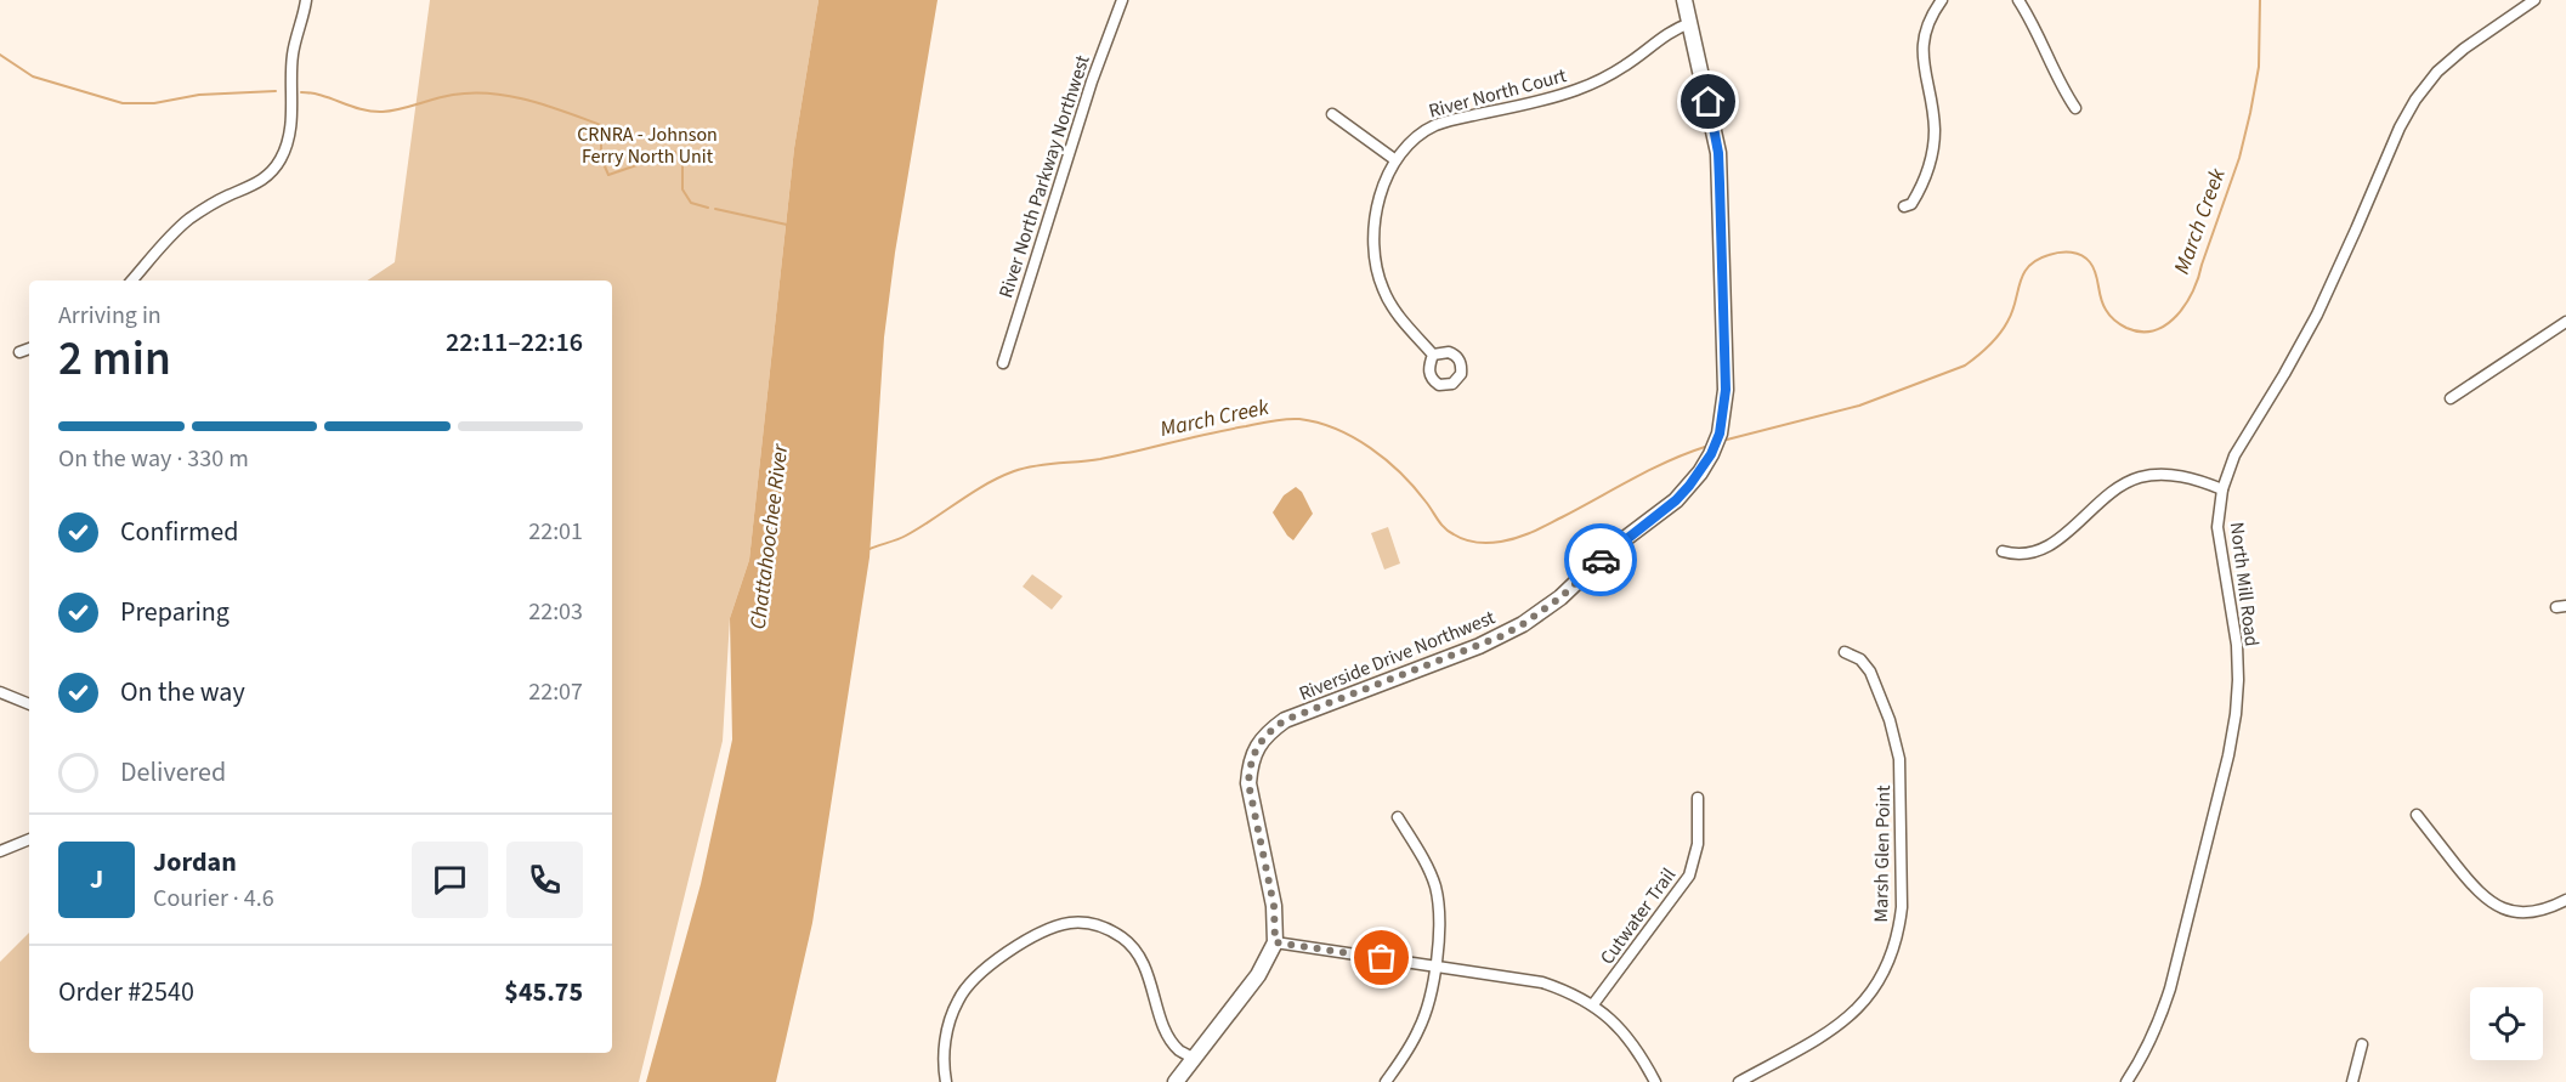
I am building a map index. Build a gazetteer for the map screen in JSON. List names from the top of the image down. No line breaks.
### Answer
{"streets":{"street":["River North Court","River North Parkway Northwest","North Mill Road","Riverside Drive Northwest","Marsh Glen Point","Cutwater Trail"]},"crossings":[["River North Court","Riverside Drive Northwest"]],"water":["March Creek","Chattahoochee River"],"parks":["CRNRA - Johnson Ferry North Unit"],"page":{"heading":["2 min","Arriving in","22:11–22:16"],"panel":["Jordan","Courier · 4.6","Order #2540","$45.75"],"bar":"On the way · 330 m","list":[["Confirmed","22:01"],["Preparing","22:03"],["On the way","22:07"],"Delivered"],"round":"J"}}
